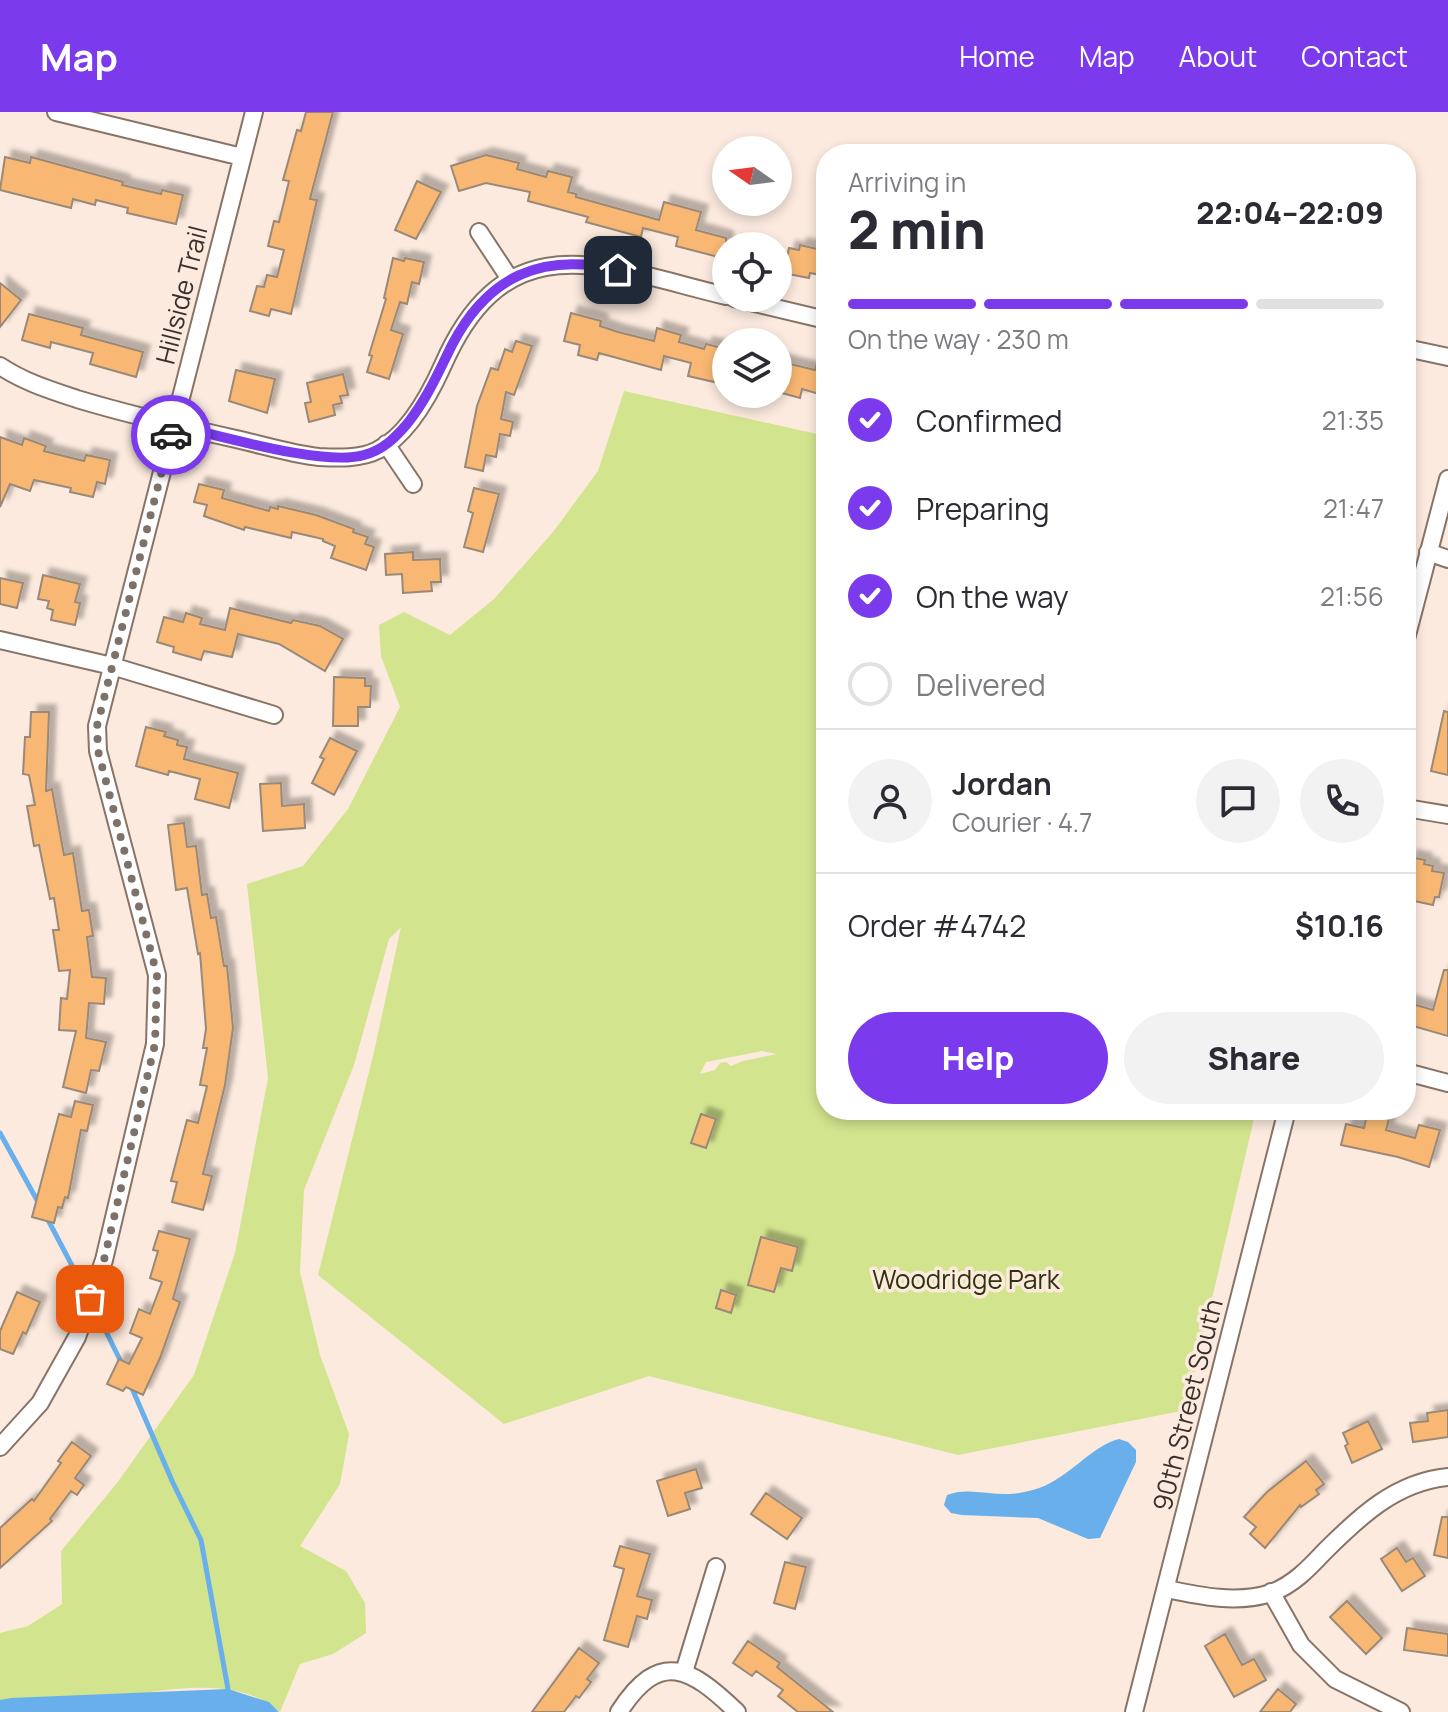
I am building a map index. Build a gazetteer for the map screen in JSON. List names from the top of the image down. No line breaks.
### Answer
{"streets":{"street":["Hillside Trail","90th Street South"]},"parks":["Woodridge Park"],"north":"left","page":{"header":"Map","nav":["Home","Map","About","Contact"],"heading":["2 min","Arriving in","22:04–22:09"],"panel":["Jordan","Courier · 4.7","Order #4742","$10.16"],"bar":"On the way · 230 m","list":[["Confirmed","21:35"],["Preparing","21:47"],["On the way","21:56"],"Delivered"],"buttons":["Help","Share"]}}
